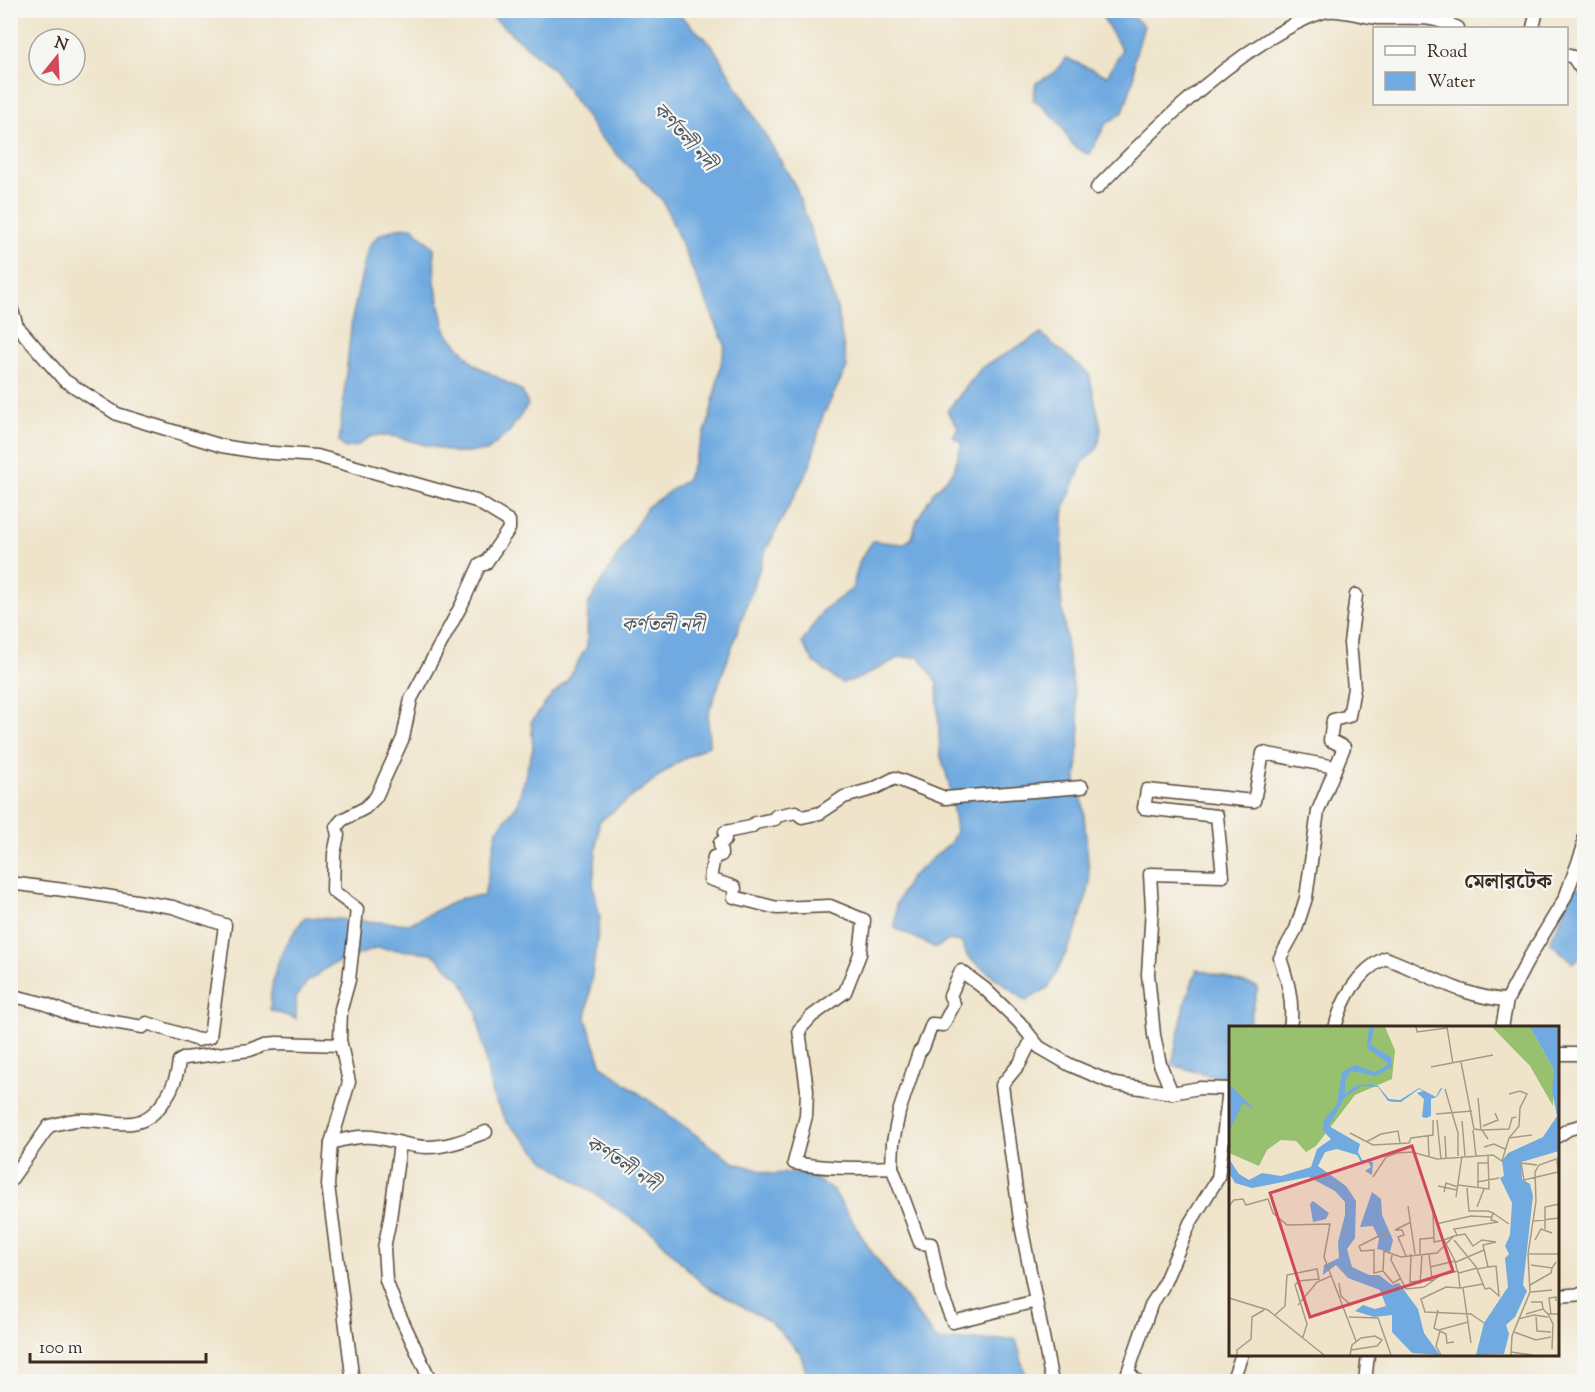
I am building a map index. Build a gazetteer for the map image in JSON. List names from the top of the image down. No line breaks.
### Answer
{"districts":["মেলারটেক"],"water":["কর্ণতলী নদী"],"legend":["Road","Water"],"scale_bar":"100 m","north":"top"}
